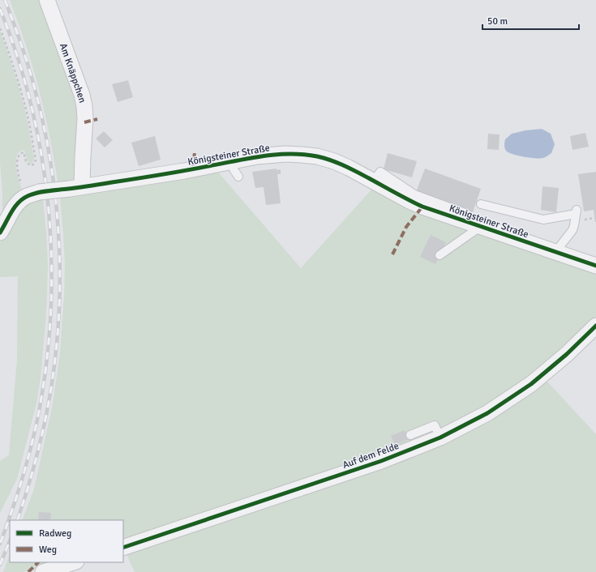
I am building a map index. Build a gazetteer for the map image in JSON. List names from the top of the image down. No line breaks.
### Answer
{"streets":{"street":["Am Knäppchen","Königsteiner Straße","Auf dem Felde"]},"crossings":[["Am Knäppchen","Königsteiner Straße"]],"legend":["Radweg","Weg"],"scale_bar":"50 m"}
